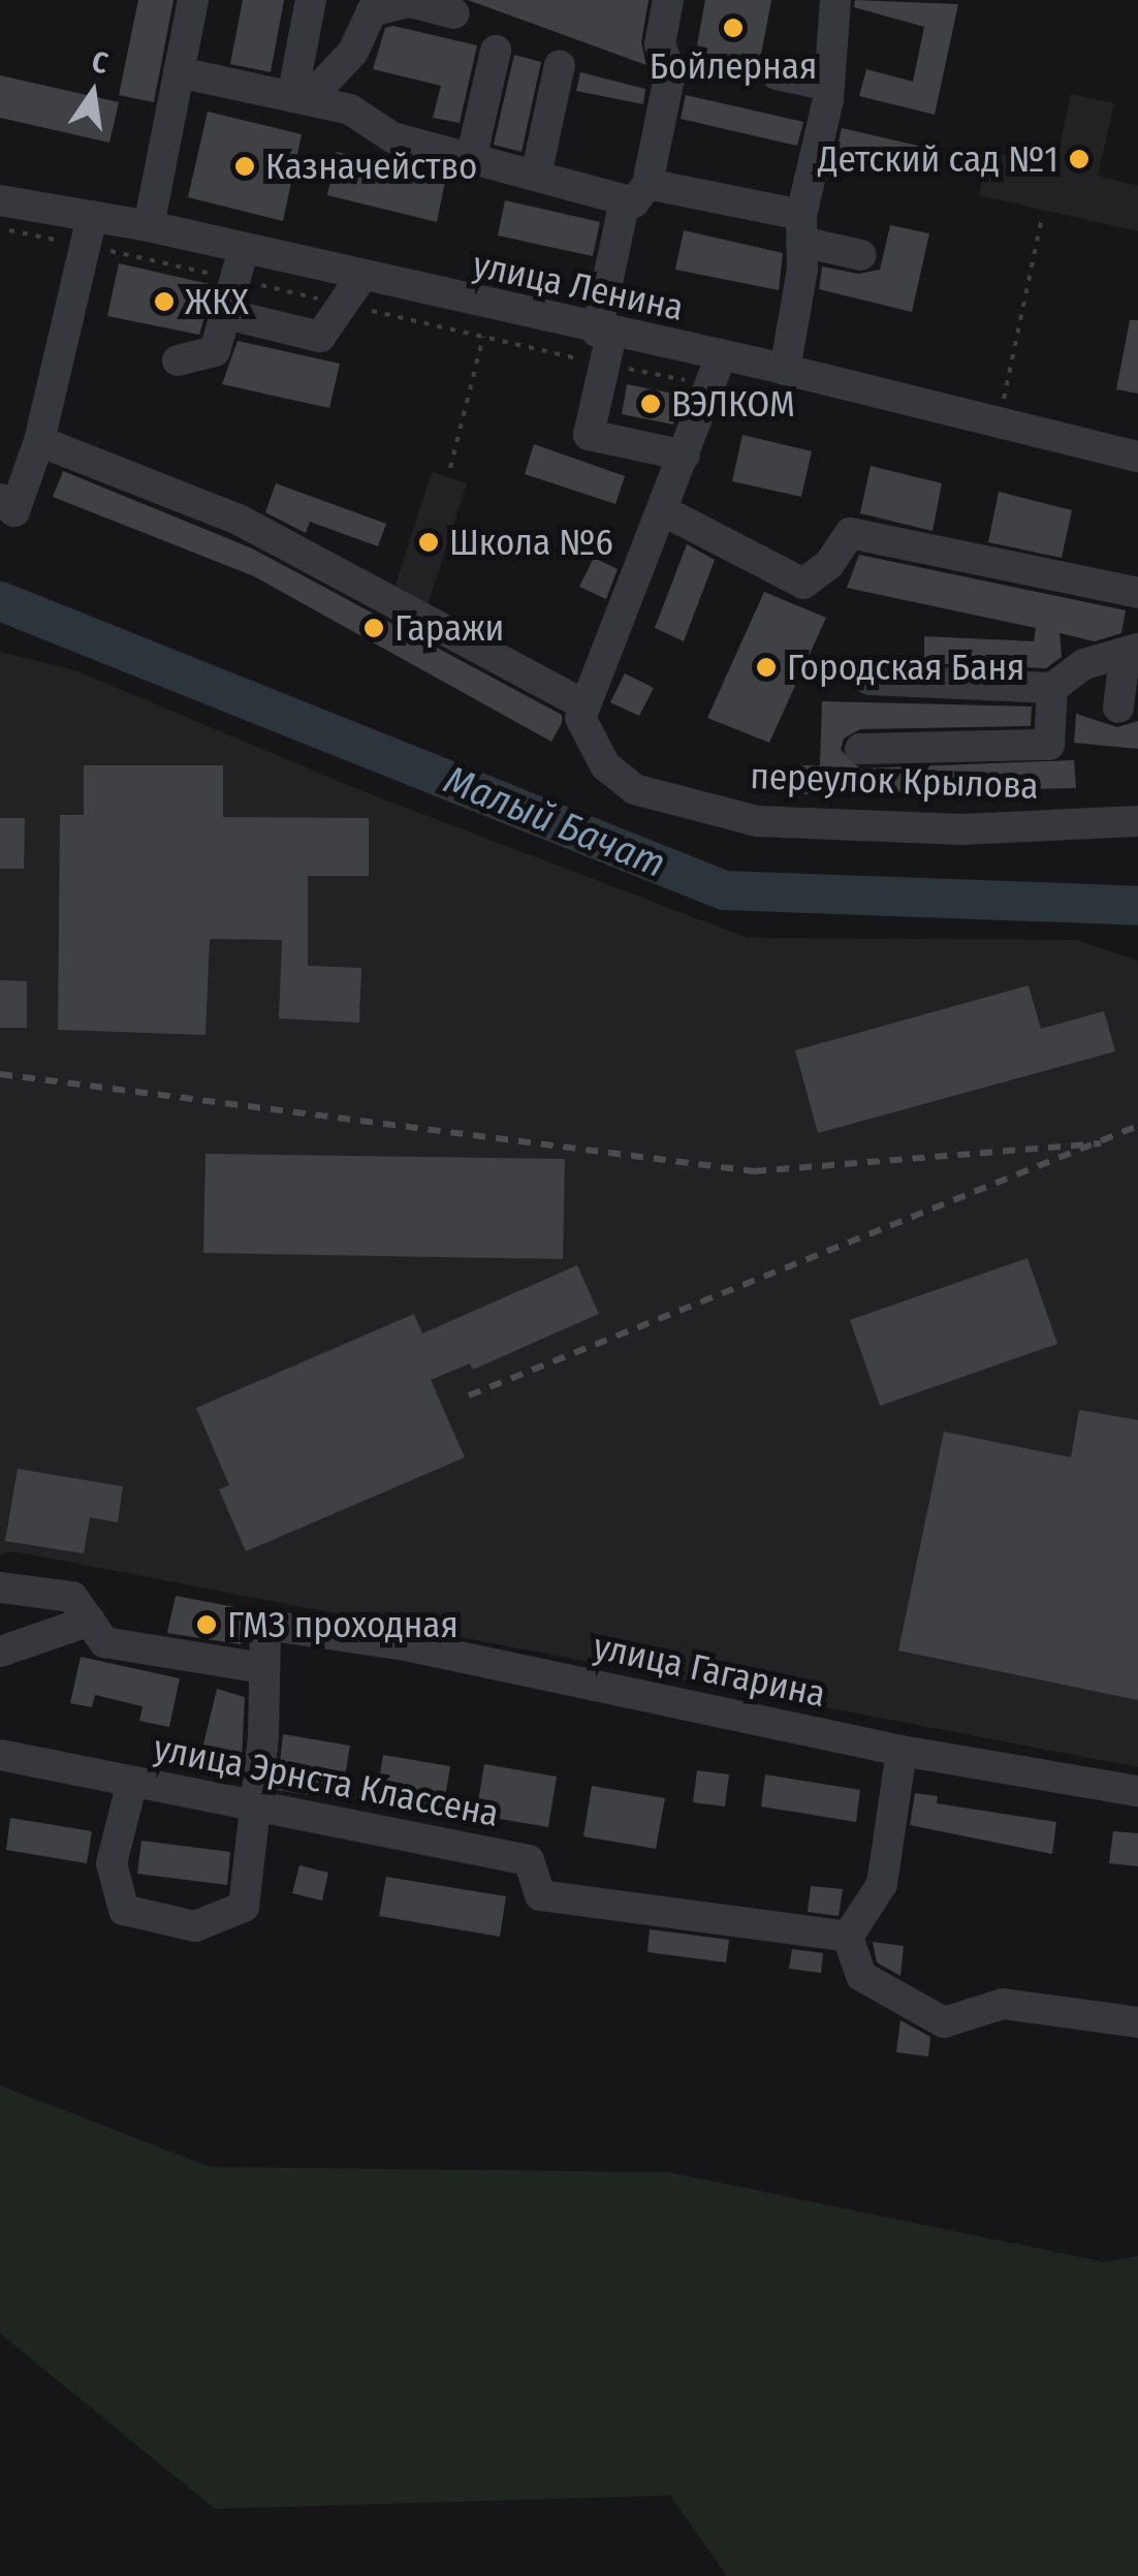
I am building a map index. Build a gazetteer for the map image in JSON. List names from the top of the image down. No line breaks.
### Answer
{"streets":{"street":["улица Ленина","переулок Крылова","улица Гагарина","улица Эрнста Классена"]},"water":["Малый Бачат"],"places":["Бойлерная","Детский сад №1","Казначейство","ЖКХ","ВЭЛКОМ","Школа №6","Гаражи","Городская Баня","ГМЗ проходная"],"north":"top"}
